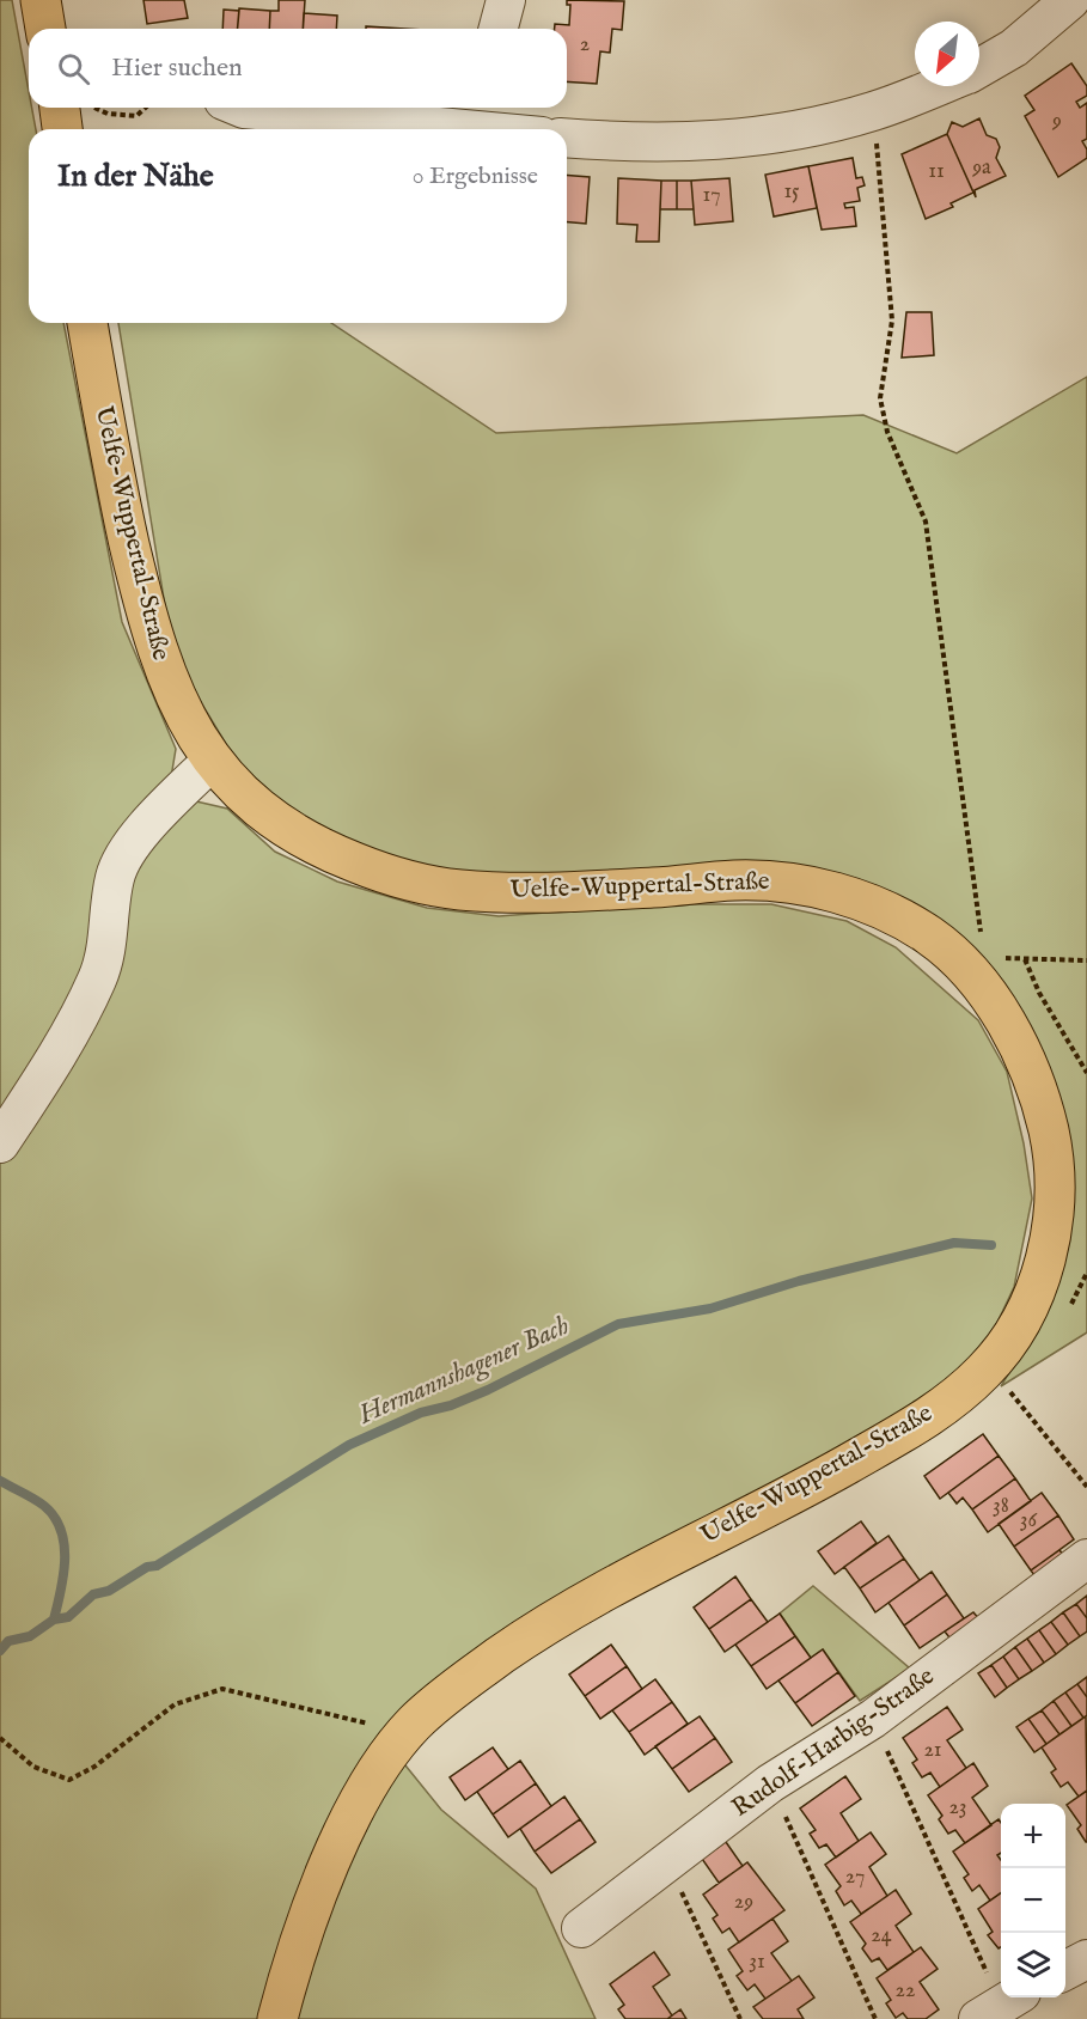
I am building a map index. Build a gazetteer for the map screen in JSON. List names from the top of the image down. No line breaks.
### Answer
{"streets":{"main road":["Uelfe-Wuppertal-Straße"],"street":["Rudolf-Harbig-Straße"]},"water":["Hermannshagener Bach"],"house_numbers":["2","9","9a","11","15","17","38","36","21","23","27","29","24","31","22"],"north":"bottom left","page":{"search":"Hier suchen","heading":["In der Nähe","0 Ergebnisse"],"map_buttons":["+","−"]}}
